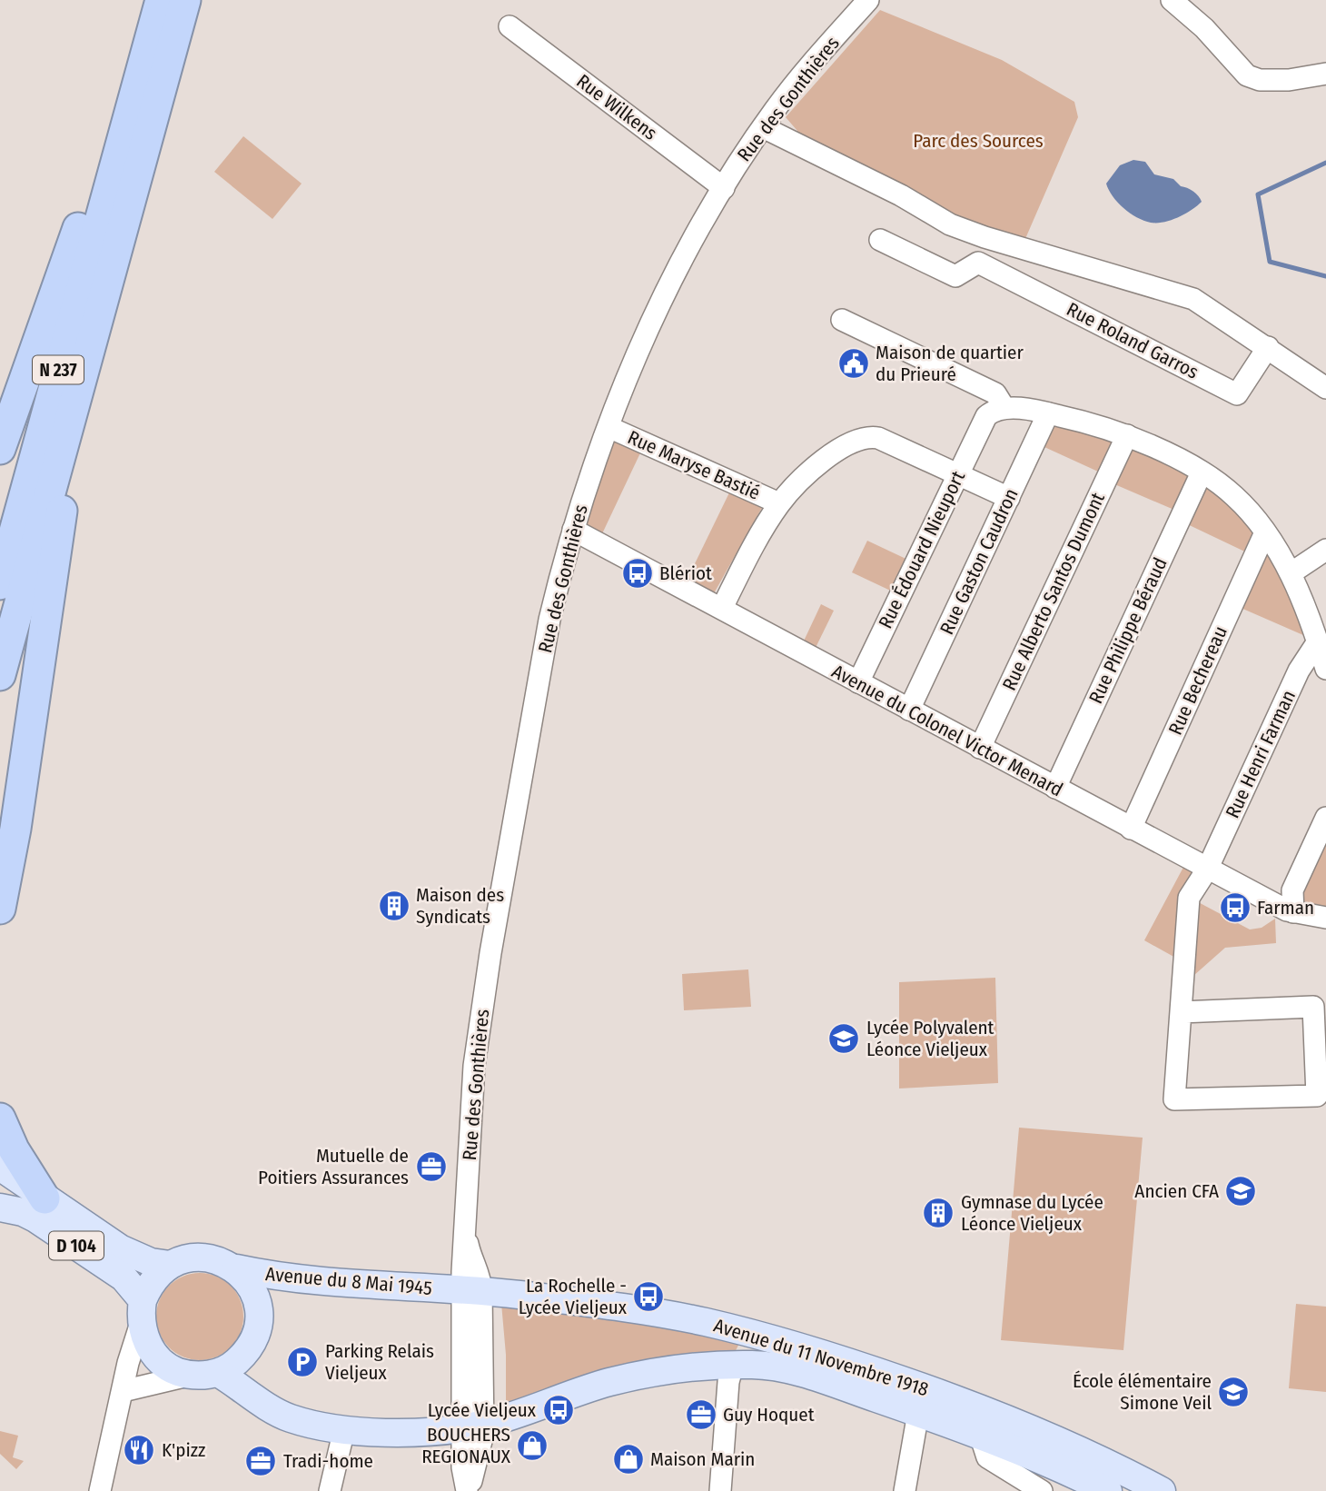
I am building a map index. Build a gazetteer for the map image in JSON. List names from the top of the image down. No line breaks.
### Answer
{"streets":{"highway":["N 237"],"main road":["D 104","Avenue du 8 Mai 1945","Avenue du 11 Novembre 1918"],"street":["Rue des Gonthières","Rue Wilkens","Rue Roland Garros","Rue Maryse Bastié","Rue Édouard Nieuport","Rue Gaston Caudron","Rue Alberto Santos Dumont","Rue Philippe Béraud","Rue Bechereau","Avenue du Colonel Victor Menard","Rue Henri Farman"]},"crossings":[["Rue des Gonthières","Rue Wilkens"],["Rue des Gonthières","Rue Maryse Bastié"],["Rue des Gonthières","Avenue du Colonel Victor Menard"],["Rue des Gonthières","Avenue du 8 Mai 1945"],["Rue des Gonthières","Avenue du 11 Novembre 1918"],["Rue Édouard Nieuport","Avenue du Colonel Victor Menard"],["Rue Gaston Caudron","Avenue du Colonel Victor Menard"],["Rue Alberto Santos Dumont","Avenue du Colonel Victor Menard"],["Rue Philippe Béraud","Avenue du Colonel Victor Menard"],["Rue Bechereau","Avenue du Colonel Victor Menard"],["Avenue du Colonel Victor Menard","Rue Henri Farman"],["D 104","Avenue du 8 Mai 1945"],["Avenue du 8 Mai 1945","Avenue du 11 Novembre 1918"]],"parks":["Parc des Sources"],"places":{"public building":["Maison de quartier du Prieuré"],"bus stop":["Blériot","Farman","La Rochelle - Lycée Vieljeux","Lycée Vieljeux"],"building":["Maison des Syndicats","Gymnase du Lycée Léonce Vieljeux"],"school or university":["Lycée Polyvalent Léonce Vieljeux","Ancien CFA","École élémentaire Simone Veil"],"office":["Mutuelle de Poitiers Assurances","Guy Hoquet","Tradi-home"],"parking":["Parking Relais Vieljeux"],"shop":["BOUCHERS REGIONAUX","Maison Marin"],"restaurant":["K'pizz"]}}
